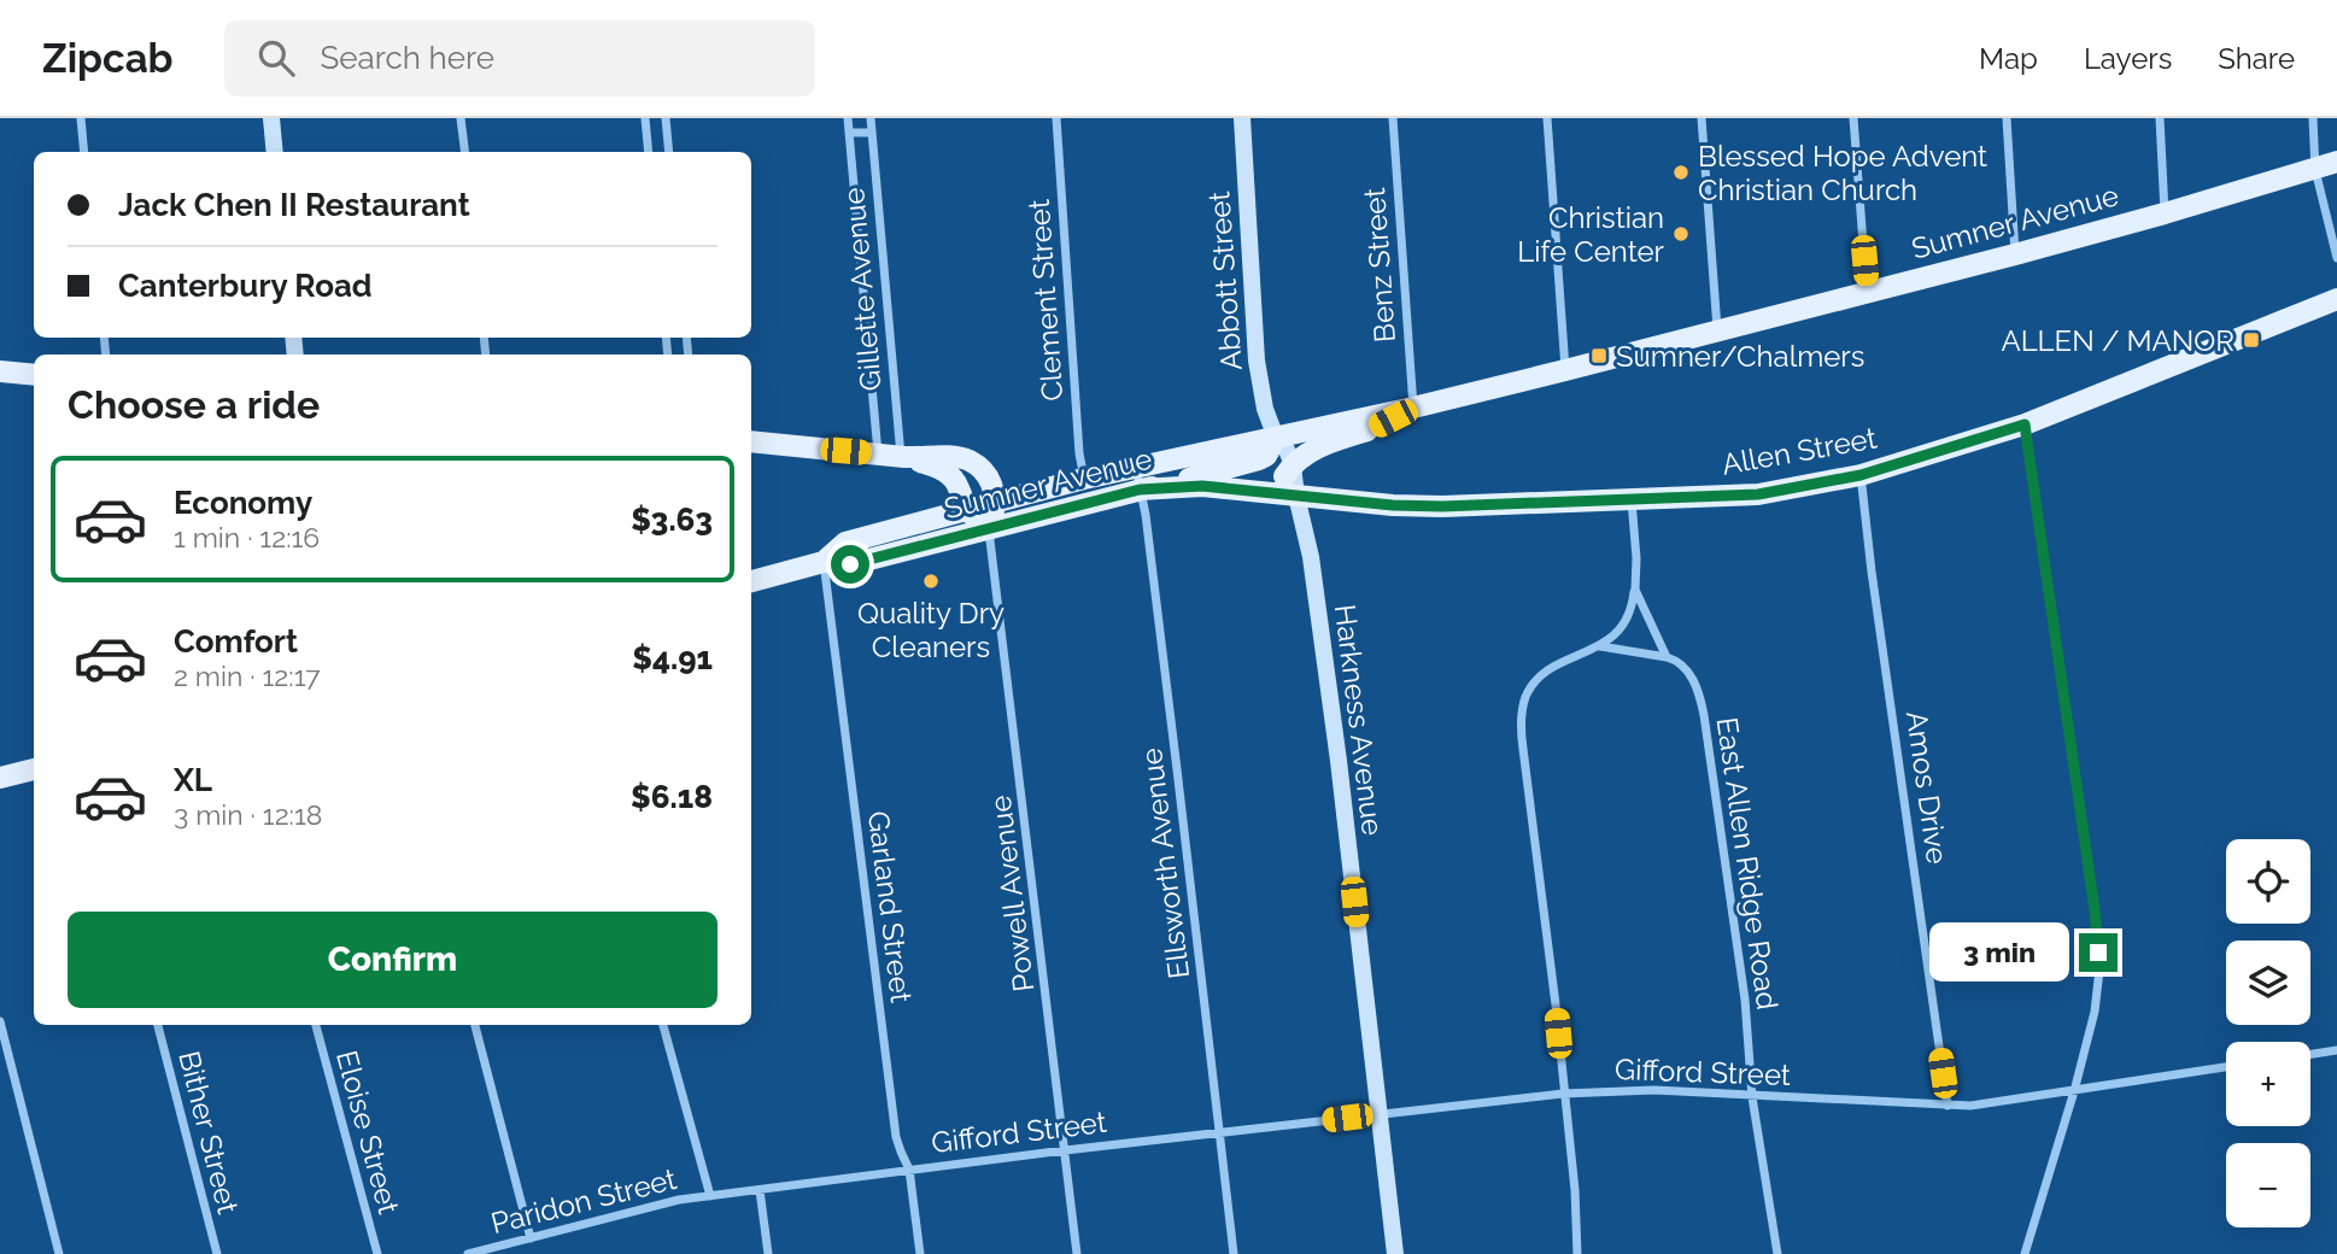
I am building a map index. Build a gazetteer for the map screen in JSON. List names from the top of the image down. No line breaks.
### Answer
{"streets":{"main road":["Sumner Avenue","Abbott Street","Allen Street","Harkness Avenue"],"street":["Benz Street","Gillette Avenue","Clement Street","Amos Drive","Ellsworth Avenue","East Allen Ridge Road","Powell Avenue","Garland Street","Gifford Street","Bither Street","Eloise Street","Paridon Street"]},"crossings":[["Sumner Avenue","Benz Street"],["Sumner Avenue","Abbott Street"],["Sumner Avenue","Clement Street"],["Sumner Avenue","Allen Street"],["Sumner Avenue","Harkness Avenue"],["Sumner Avenue","Ellsworth Avenue"],["Sumner Avenue","Powell Avenue"],["Sumner Avenue","Garland Street"],["Abbott Street","Harkness Avenue"],["Allen Street","Harkness Avenue"],["Allen Street","Amos Drive"],["Allen Street","Ellsworth Avenue"],["Allen Street","East Allen Ridge Road"],["Harkness Avenue","Gifford Street"],["Amos Drive","Gifford Street"],["Ellsworth Avenue","Gifford Street"],["East Allen Ridge Road","Gifford Street"],["Powell Avenue","Gifford Street"],["Garland Street","Gifford Street"],["Gifford Street","Paridon Street"]],"places":{"other":["Blessed Hope Advent Christian Church","Christian Life Center","Quality Dry Cleaners"],"transit":["ALLEN / MANOR","Sumner/Chalmers"]},"page":{"header":"Zipcab","search":"Search here","nav":["Map","Layers","Share"],"banner":["Jack Chen II Restaurant","Canterbury Road"],"heading":"Choose a ride","list":[{"name":"Economy","note":"1 min · 12:16","value":"$3.63"},{"name":"Comfort","note":"2 min · 12:17","value":"$4.91"},{"name":"XL","note":"3 min · 12:18","value":"$6.18"}],"map_buttons":["+","−"],"buttons":"Confirm","bubble":"3 min"}}
